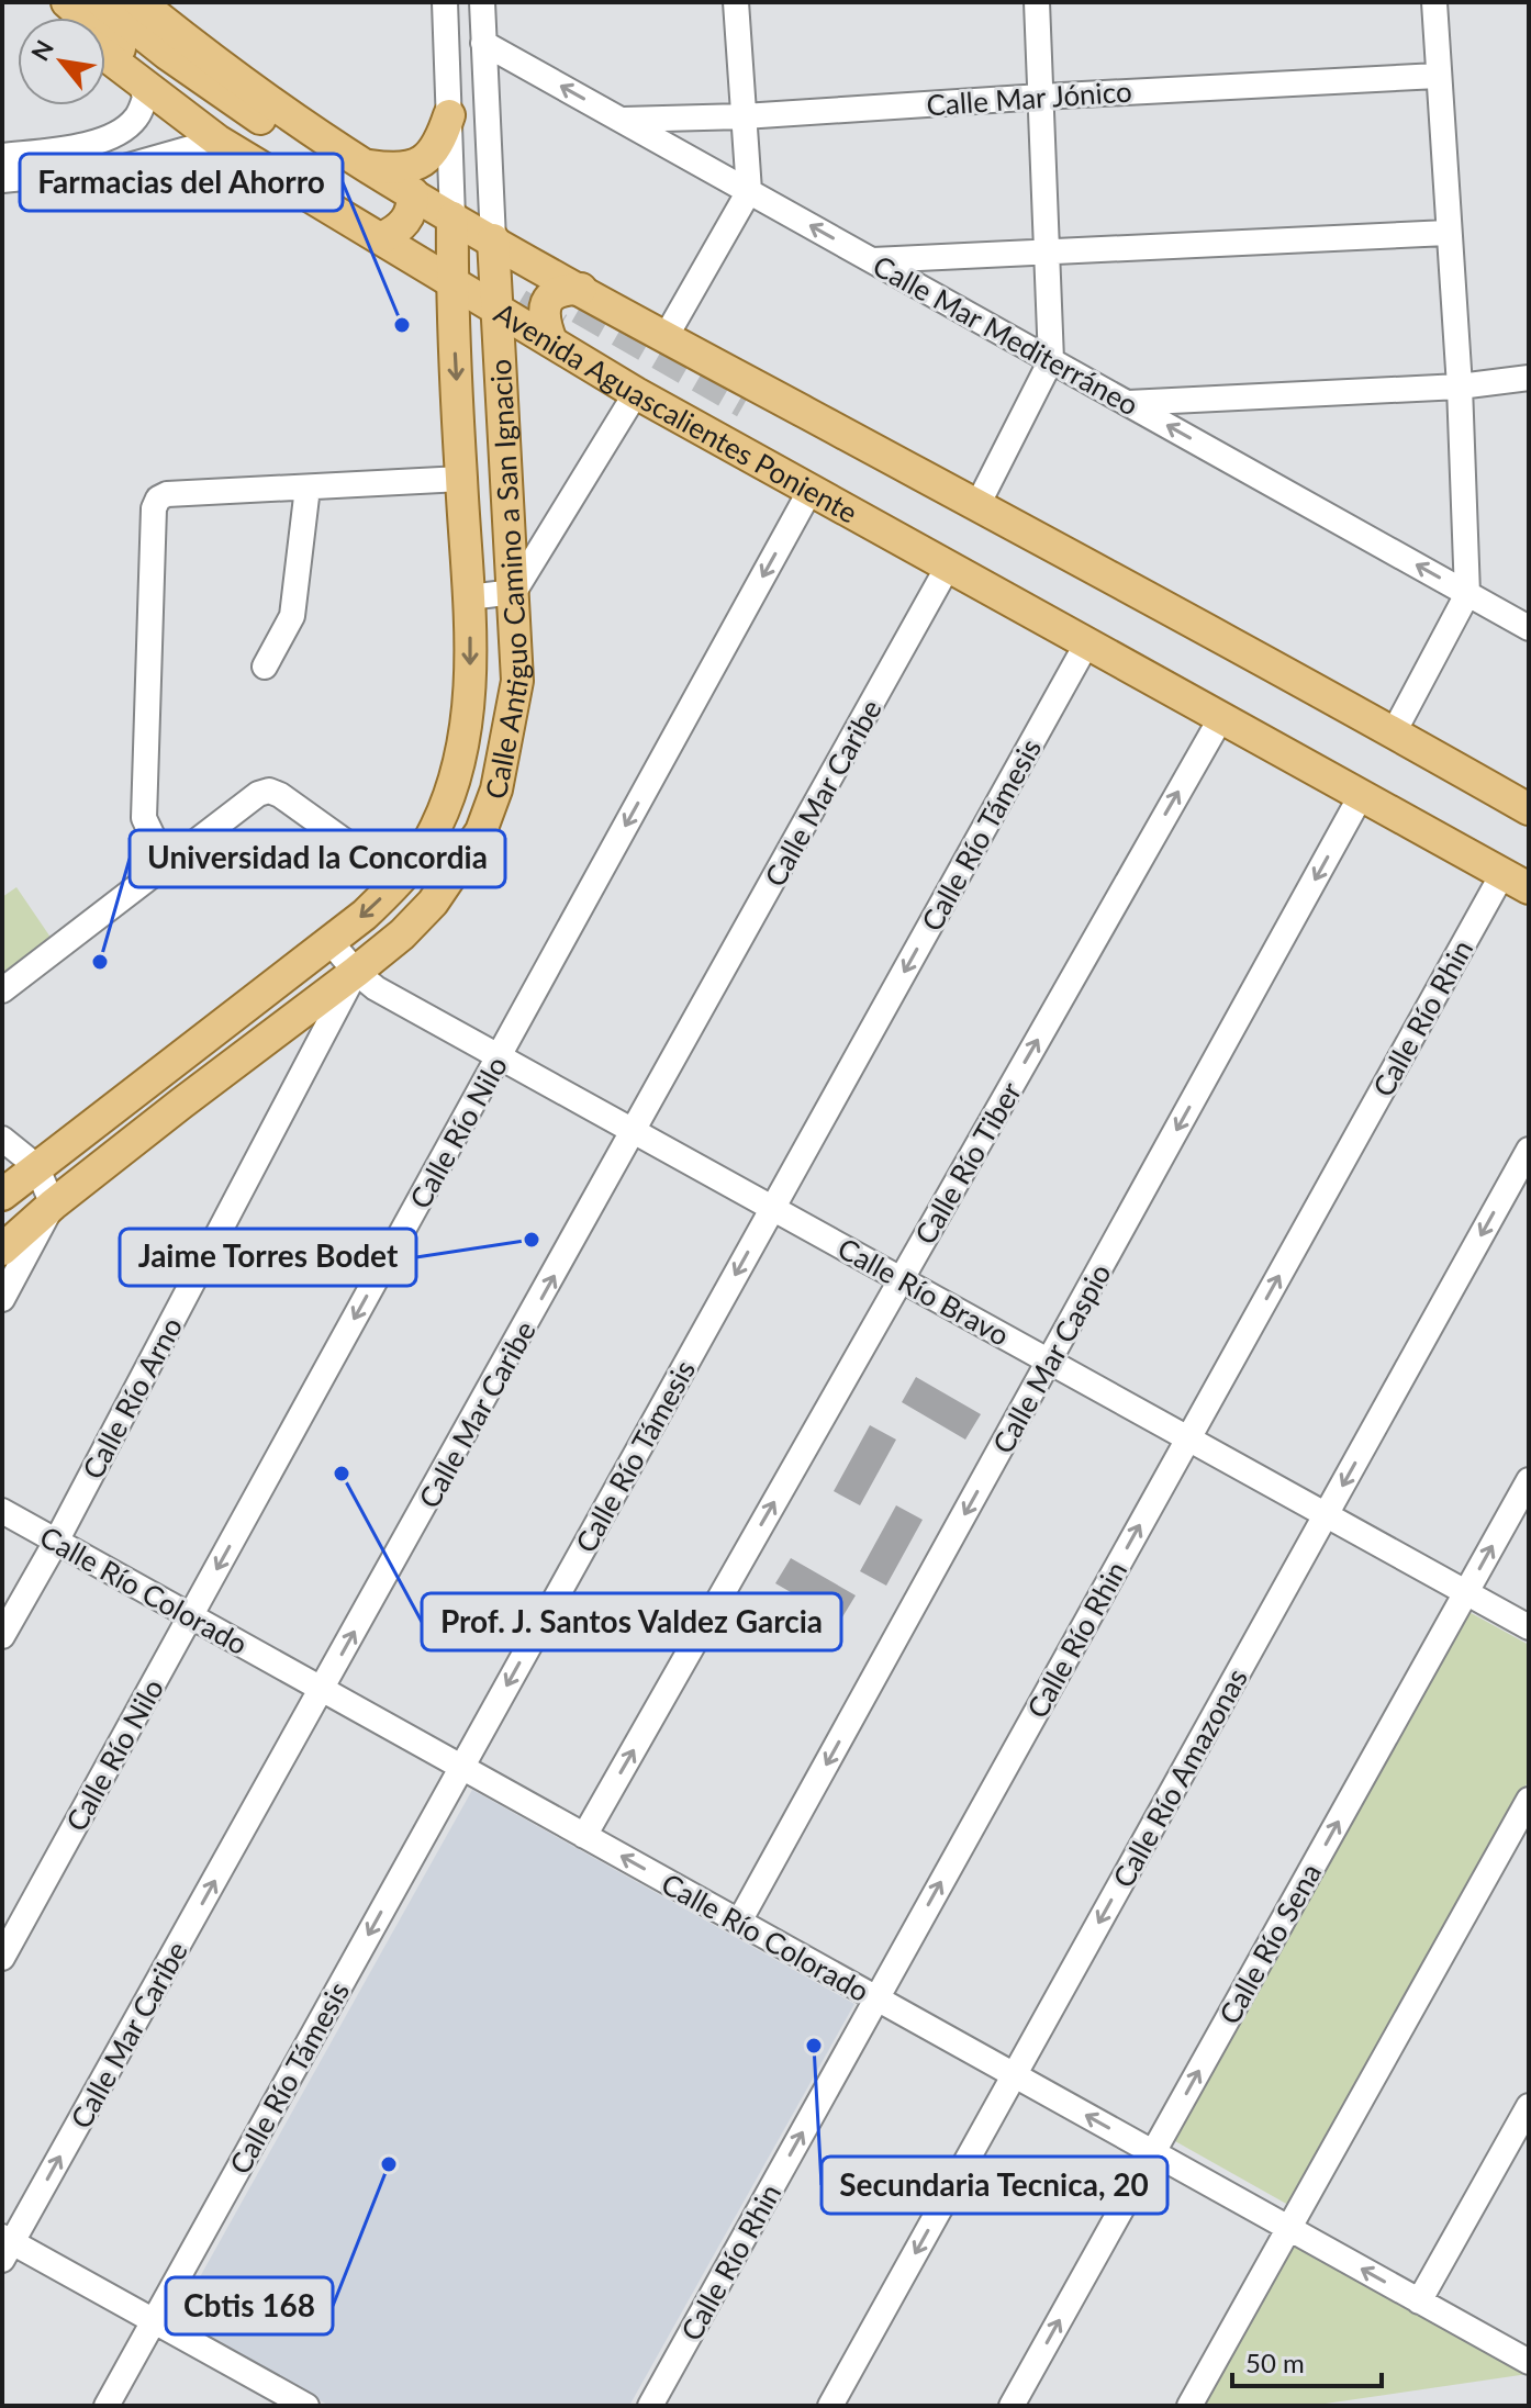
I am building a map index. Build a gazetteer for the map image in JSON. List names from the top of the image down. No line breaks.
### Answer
{"streets":{"main road":["Avenida Aguascalientes Poniente","Calle Antiguo Camino a San Ignacio"],"street":["Calle Mar Jónico","Calle Mar Mediterráneo","Calle Mar Caribe","Calle Río Támesis","Calle Río Rhin","Calle Río Nilo","Calle Río Tiber","Calle Río Bravo","Calle Mar Caspio","Calle Río Arno","Calle Río Colorado","Calle Río Amazonas","Calle Río Sena"]},"crossings":[["Calle Mar Jónico","Calle Mar Mediterráneo"],["Calle Mar Mediterráneo","Calle Antiguo Camino a San Ignacio"],["Avenida Aguascalientes Poniente","Calle Antiguo Camino a San Ignacio"],["Avenida Aguascalientes Poniente","Calle Mar Caribe"],["Avenida Aguascalientes Poniente","Calle Río Támesis"],["Avenida Aguascalientes Poniente","Calle Río Rhin"],["Avenida Aguascalientes Poniente","Calle Río Nilo"],["Avenida Aguascalientes Poniente","Calle Río Tiber"],["Avenida Aguascalientes Poniente","Calle Mar Caspio"],["Calle Antiguo Camino a San Ignacio","Calle Río Bravo"],["Calle Antiguo Camino a San Ignacio","Calle Río Arno"],["Calle Mar Caribe","Calle Río Bravo"],["Calle Mar Caribe","Calle Río Colorado"],["Calle Río Támesis","Calle Río Bravo"],["Calle Río Támesis","Calle Río Colorado"],["Calle Río Rhin","Calle Río Bravo"],["Calle Río Rhin","Calle Río Colorado"],["Calle Río Nilo","Calle Río Bravo"],["Calle Río Nilo","Calle Río Colorado"],["Calle Río Tiber","Calle Río Bravo"],["Calle Río Tiber","Calle Río Colorado"],["Calle Río Bravo","Calle Mar Caspio"],["Calle Río Bravo","Calle Río Arno"],["Calle Río Bravo","Calle Río Amazonas"],["Calle Río Bravo","Calle Río Sena"],["Calle Mar Caspio","Calle Río Colorado"],["Calle Río Arno","Calle Río Colorado"],["Calle Río Colorado","Calle Río Amazonas"],["Calle Río Colorado","Calle Río Sena"]],"one_way":["Calle Mar Mediterráneo","Calle Mar Caribe","Calle Río Támesis","Calle Río Rhin","Calle Río Nilo","Calle Río Tiber","Calle Mar Caspio","Calle Río Amazonas"],"places":["Farmacias del Ahorro","Universidad la Concordia","Jaime Torres Bodet","Prof. J. Santos Valdez Garcia","Secundaria Tecnica, 20","Cbtis 168"],"scale_bar":"50 m","north":"top left"}
